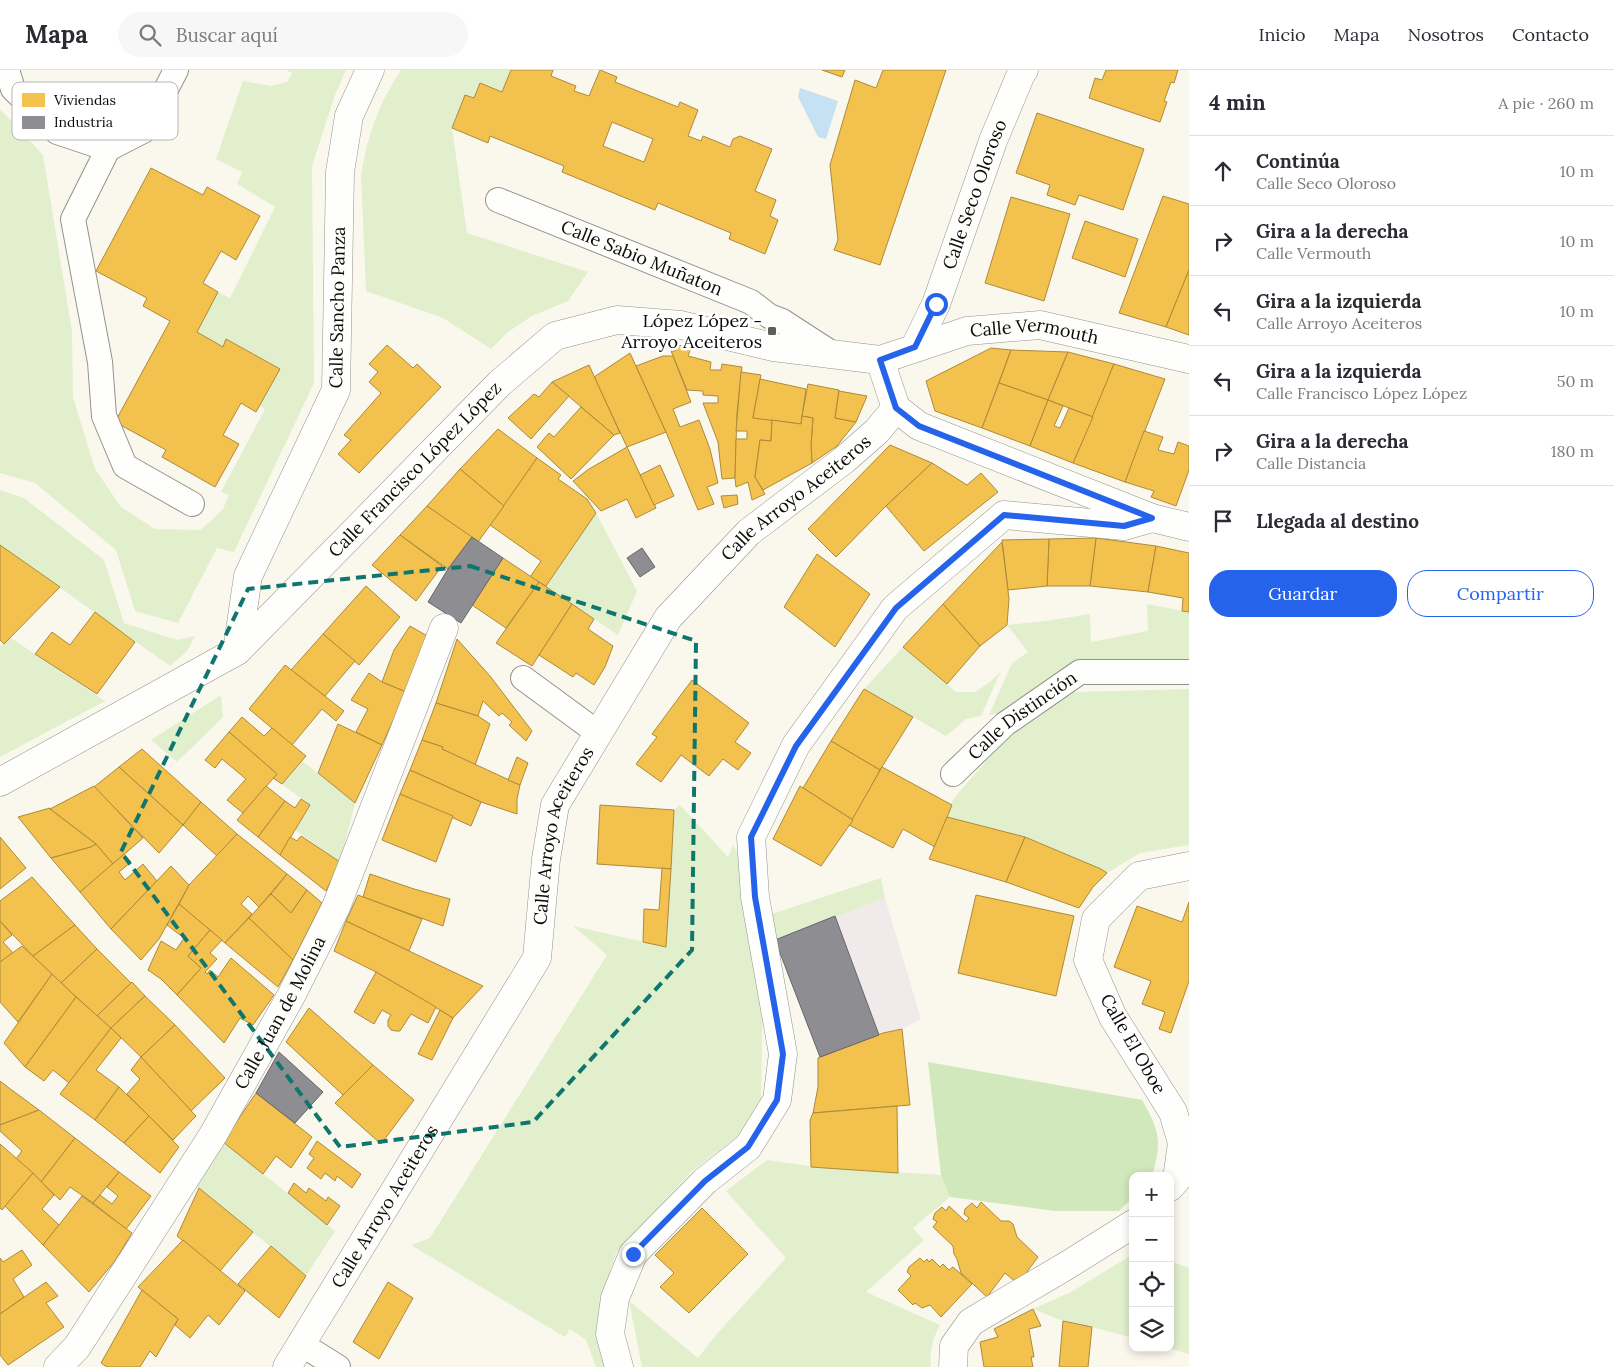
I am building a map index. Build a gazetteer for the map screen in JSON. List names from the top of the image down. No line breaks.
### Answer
{"streets":{"street":["Calle Seco Oloroso","Calle Sancho Panza","Calle Vermouth","Calle Francisco López López","Calle Arroyo Aceiteros","Calle Juan de Molina","Calle El Oboe"],"lane":["Calle Sabio Muñaton","Calle Distinción"]},"crossings":[["Calle Seco Oloroso","Calle Vermouth"],["Calle Sabio Muñaton","Calle Francisco López López"],["Calle Sancho Panza","Calle Francisco López López"],["Calle Vermouth","Calle Francisco López López"]],"places":{"transit":["López López - Arroyo Aceiteros"]},"legend":["Viviendas","Industria"],"page":{"header":"Mapa","search":"Buscar aquí","nav":["Inicio","Mapa","Nosotros","Contacto"],"heading":["4 min","A pie · 260 m"],"list":[["Continúa","Calle Seco Oloroso","10 m"],["Gira a la derecha","Calle Vermouth","10 m"],["Gira a la izquierda","Calle Arroyo Aceiteros","10 m"],["Gira a la izquierda","Calle Francisco López López","50 m"],["Gira a la derecha","Calle Distancia","180 m"],"Llegada al destino"],"buttons":["Guardar","Compartir"],"map_buttons":["+","−"]}}
